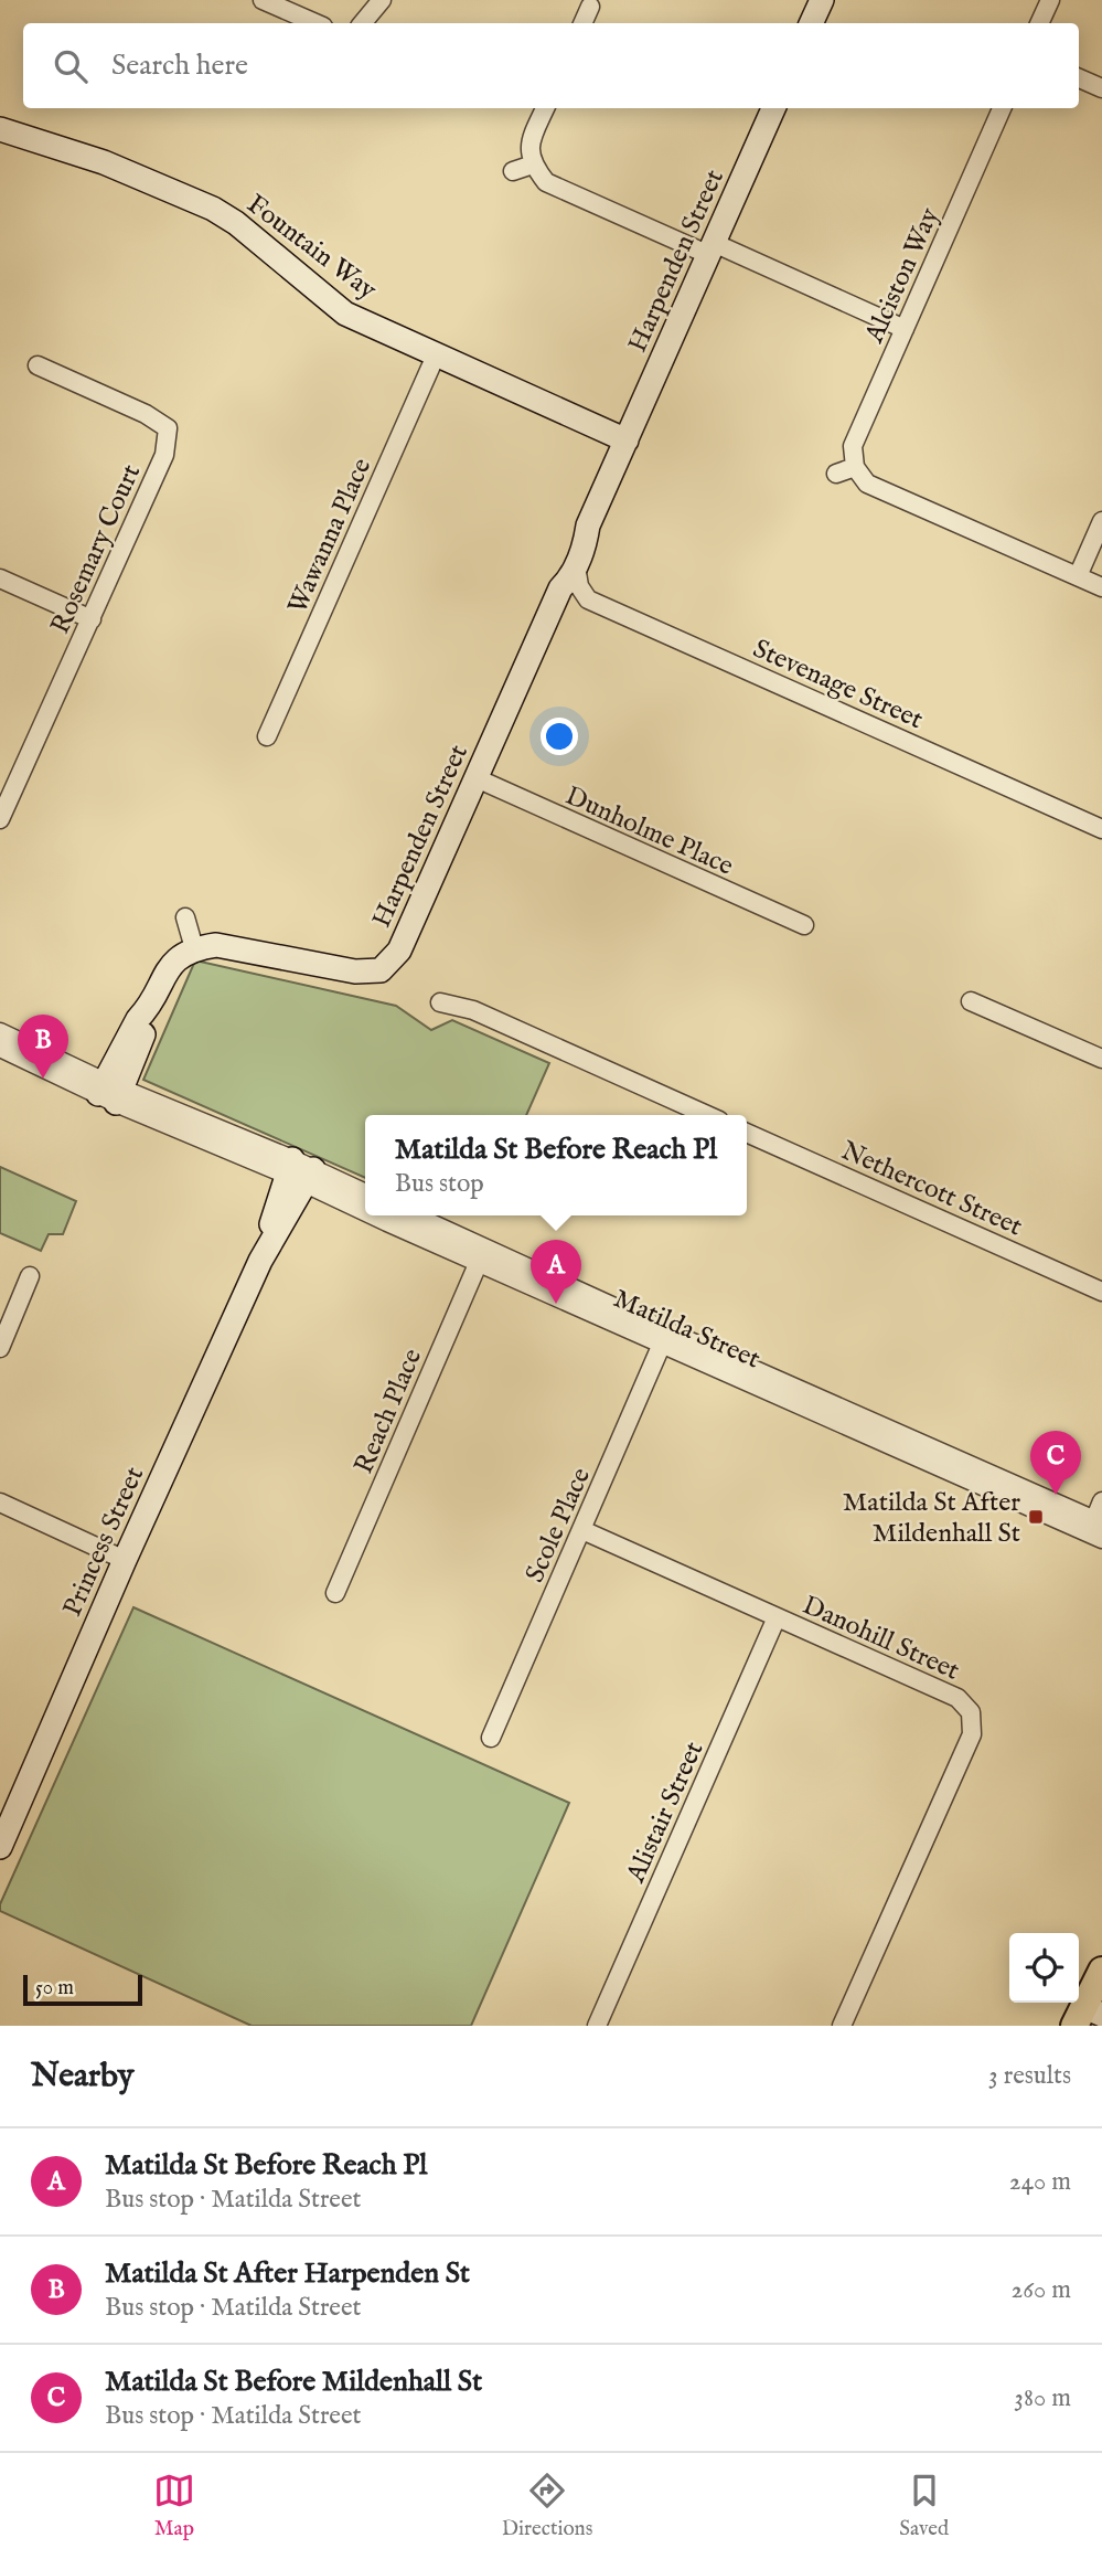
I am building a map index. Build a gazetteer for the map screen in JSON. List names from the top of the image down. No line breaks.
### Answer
{"streets":{"street":["Fountain Way","Harpenden Street","Alciston Way","Wawanna Place","Rosemary Court","Stevenage Street","Dunholme Place","Nethercott Street","Matilda Street","Reach Place","Scole Place","Princess Street","Danohill Street","Alistair Street"]},"crossings":[["Fountain Way","Harpenden Street"],["Fountain Way","Wawanna Place"],["Harpenden Street","Stevenage Street"],["Harpenden Street","Dunholme Place"],["Matilda Street","Reach Place"],["Matilda Street","Scole Place"],["Matilda Street","Princess Street"],["Scole Place","Danohill Street"],["Danohill Street","Alistair Street"]],"places":{"transit":["Matilda St After Mildenhall St"]},"scale_bar":"50 m","page":{"search":"Search here","pins":["B","A","C"],"popup":["Matilda St Before Reach Pl","Bus stop"],"scale":"50 m","heading":["Nearby","3 results"],"list":[{"mark":"A","name":"Matilda St Before Reach Pl","note":"Bus stop · Matilda Street","value":"240 m"},{"mark":"B","name":"Matilda St After Harpenden St","note":"Bus stop · Matilda Street","value":"260 m"},{"mark":"C","name":"Matilda St Before Mildenhall St","note":"Bus stop · Matilda Street","value":"380 m"}],"nav":["Map","Directions","Saved"]}}
